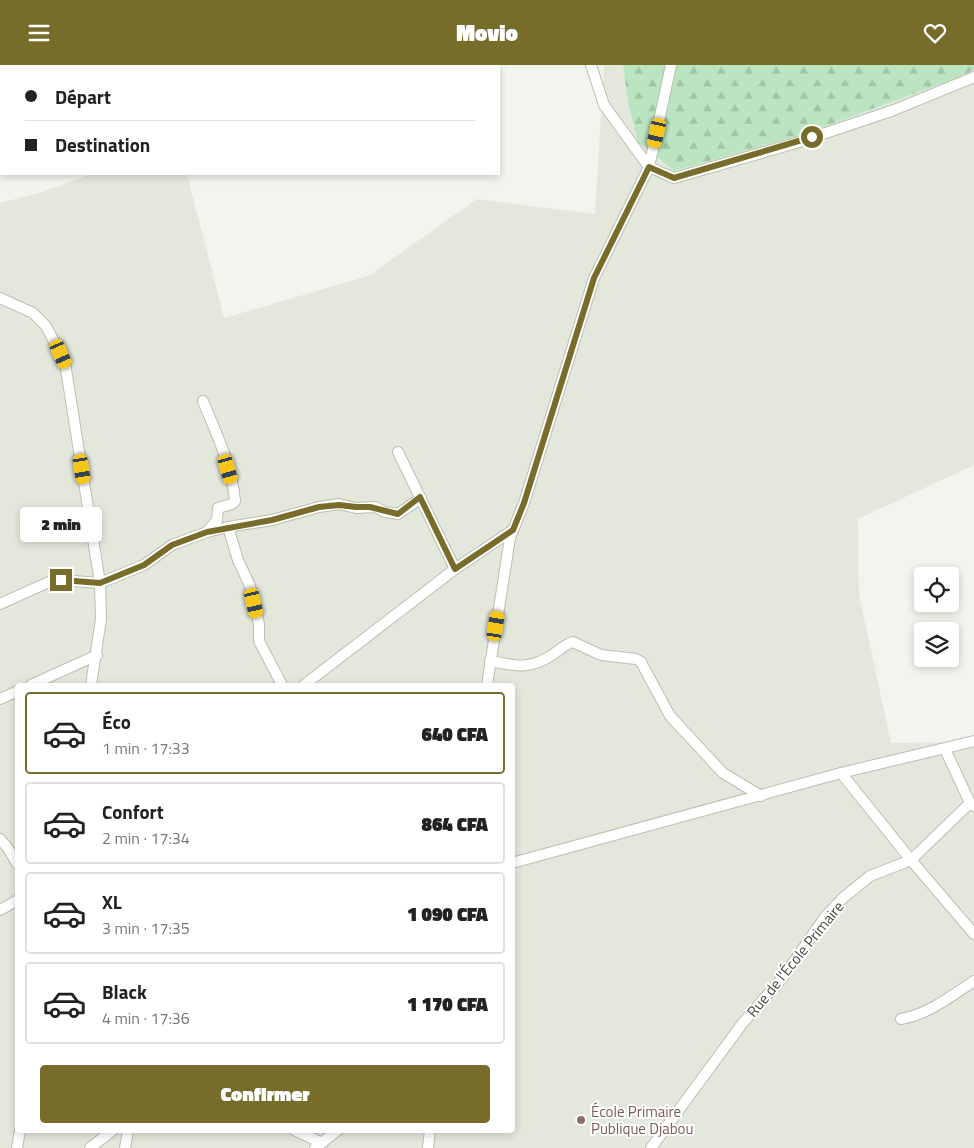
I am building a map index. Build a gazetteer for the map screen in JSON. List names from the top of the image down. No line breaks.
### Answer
{"streets":{"street":["Rue de l'École Primaire"]},"places":["École Primaire Publique Djabou"],"page":{"header":"Movio","banner":["Départ","Destination"],"bubble":"2 min","list":[{"name":"Éco","note":"1 min · 17:33","value":"640 CFA"},{"name":"Confort","note":"2 min · 17:34","value":"864 CFA"},{"name":"XL","note":"3 min · 17:35","value":"1 090 CFA"},{"name":"Black","note":"4 min · 17:36","value":"1 170 CFA"}],"buttons":"Confirmer"}}
